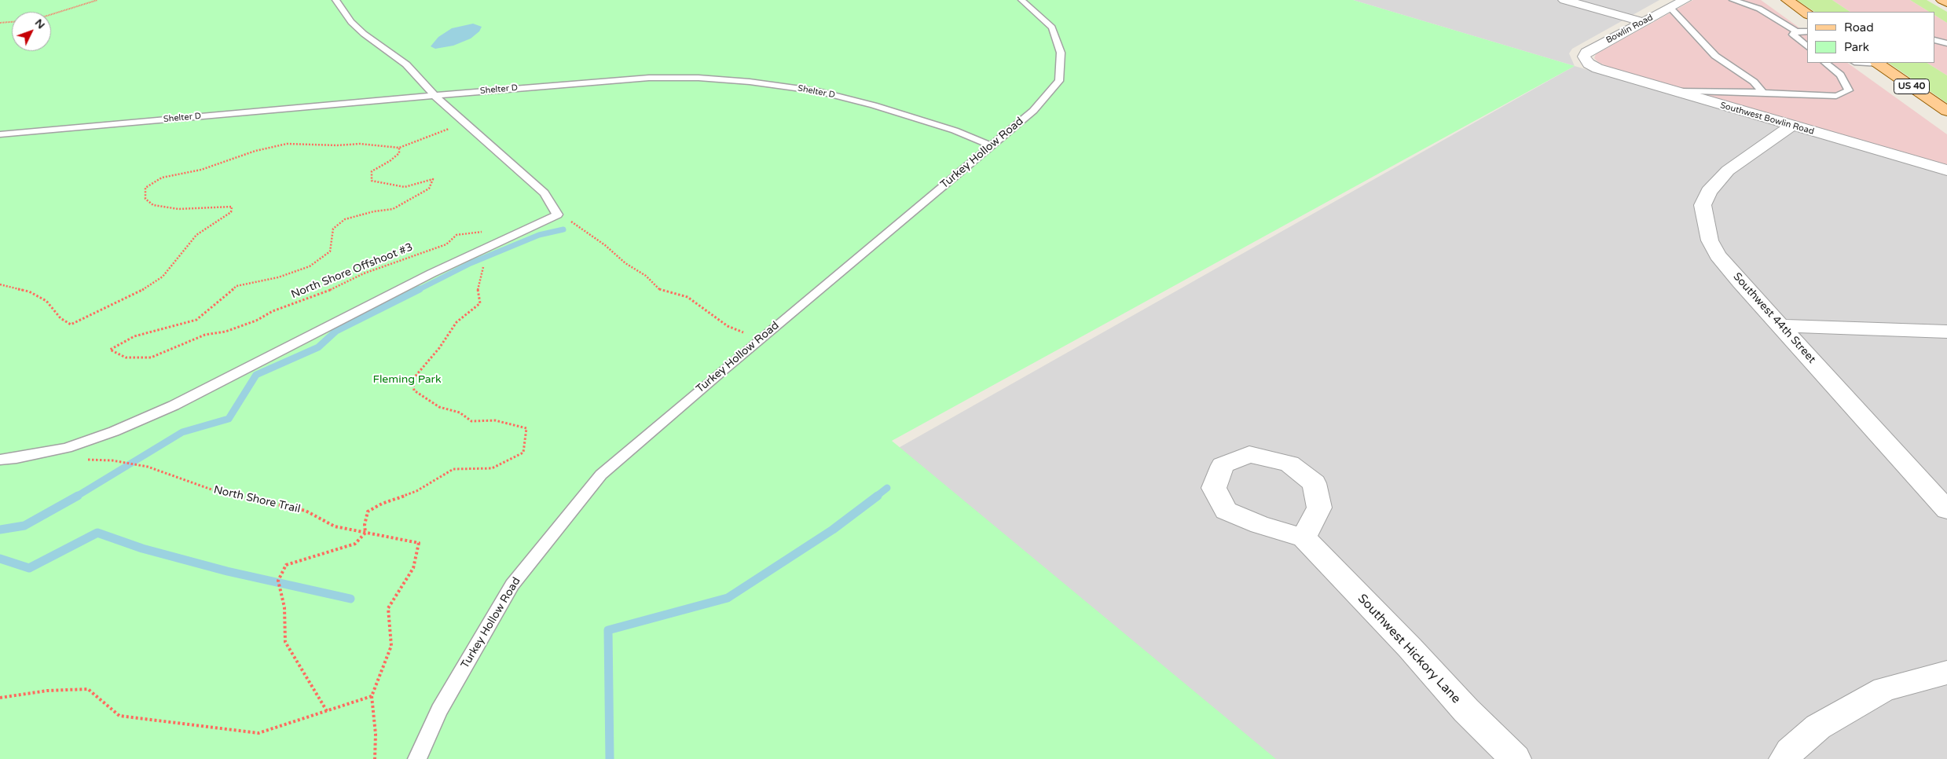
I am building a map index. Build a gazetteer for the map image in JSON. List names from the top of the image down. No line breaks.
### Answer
{"streets":{"main road":["US 40"],"street":["Bowlin Road","Southwest Bowlin Road","Southwest 44th Street","Southwest Hickory Lane"],"lane":["Shelter D","Turkey Hollow Road"],"path":["North Shore Offshoot #3","North Shore Trail"]},"crossings":[["Bowlin Road","Southwest Bowlin Road"],["Shelter D","Turkey Hollow Road"],["Southwest Bowlin Road","Southwest 44th Street"]],"parks":["Fleming Park"],"legend":["Road","Park"],"north":"top right"}
